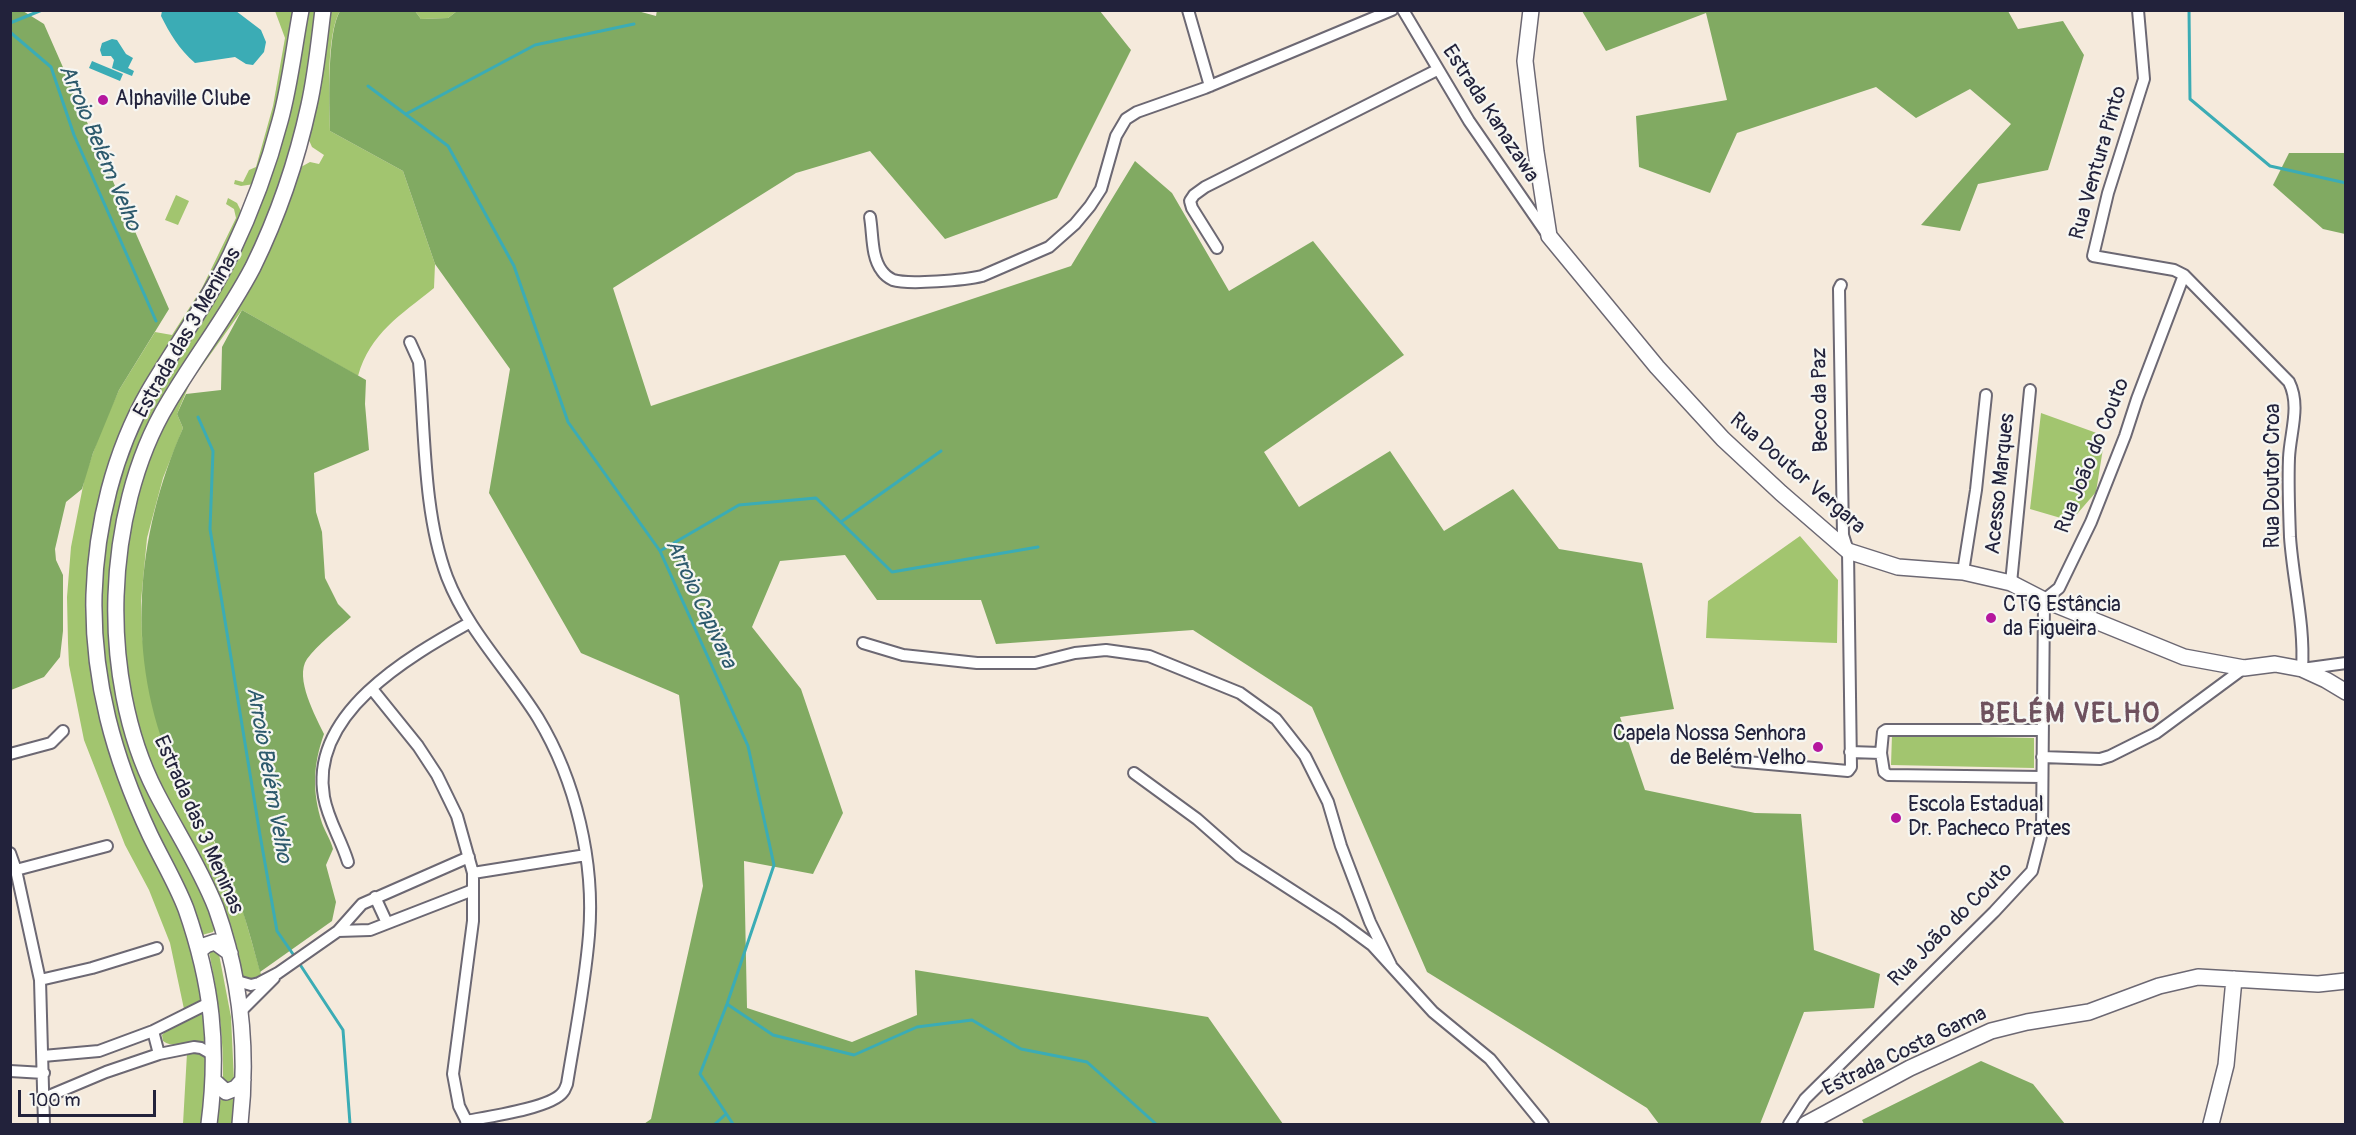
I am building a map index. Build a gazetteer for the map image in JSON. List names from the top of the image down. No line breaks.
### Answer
{"streets":{"main road":["Estrada das 3 Meninas","Rua Doutor Vergara","Estrada Costa Gama"],"street":["Estrada Kanazawa","Rua Ventura Pinto","Beco da Paz","Rua João do Couto","Rua Doutor Croa","Acesso Marques"]},"crossings":[["Estrada Kanazawa","Rua Doutor Vergara"],["Rua Ventura Pinto","Rua Doutor Croa"],["Beco da Paz","Rua Doutor Vergara"],["Rua João do Couto","Rua Doutor Vergara"],["Rua João do Couto","Rua Doutor Croa"],["Rua Doutor Vergara","Rua Doutor Croa"],["Rua Doutor Vergara","Acesso Marques"]],"districts":["BELÉM VELHO"],"water":["Arroio Belém Velho","Arroio Capivara"],"places":["Alphaville Clube","CTG Estância da Figueira","Capela Nossa Senhora de Belém Velho","Escola Estadual Dr. Pacheco Prates"],"scale_bar":"100 m"}
